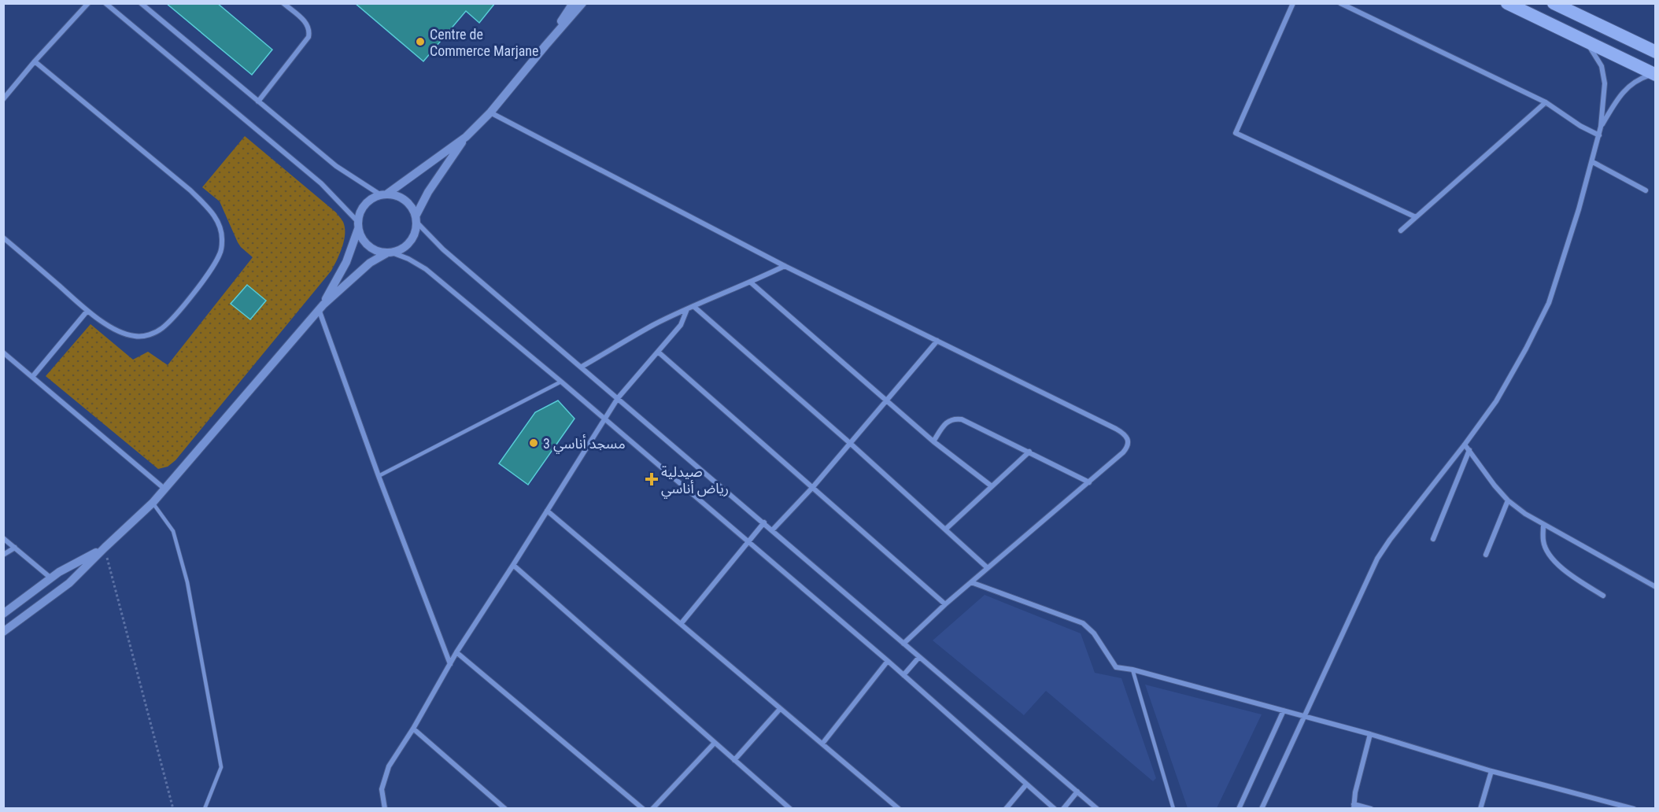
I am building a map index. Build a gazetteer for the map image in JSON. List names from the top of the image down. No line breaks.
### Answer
{"places":{"other":["Centre de Commerce Marjane","مسجد أناسي 3"],"health":["صيدلية رياض أناسي"]}}
